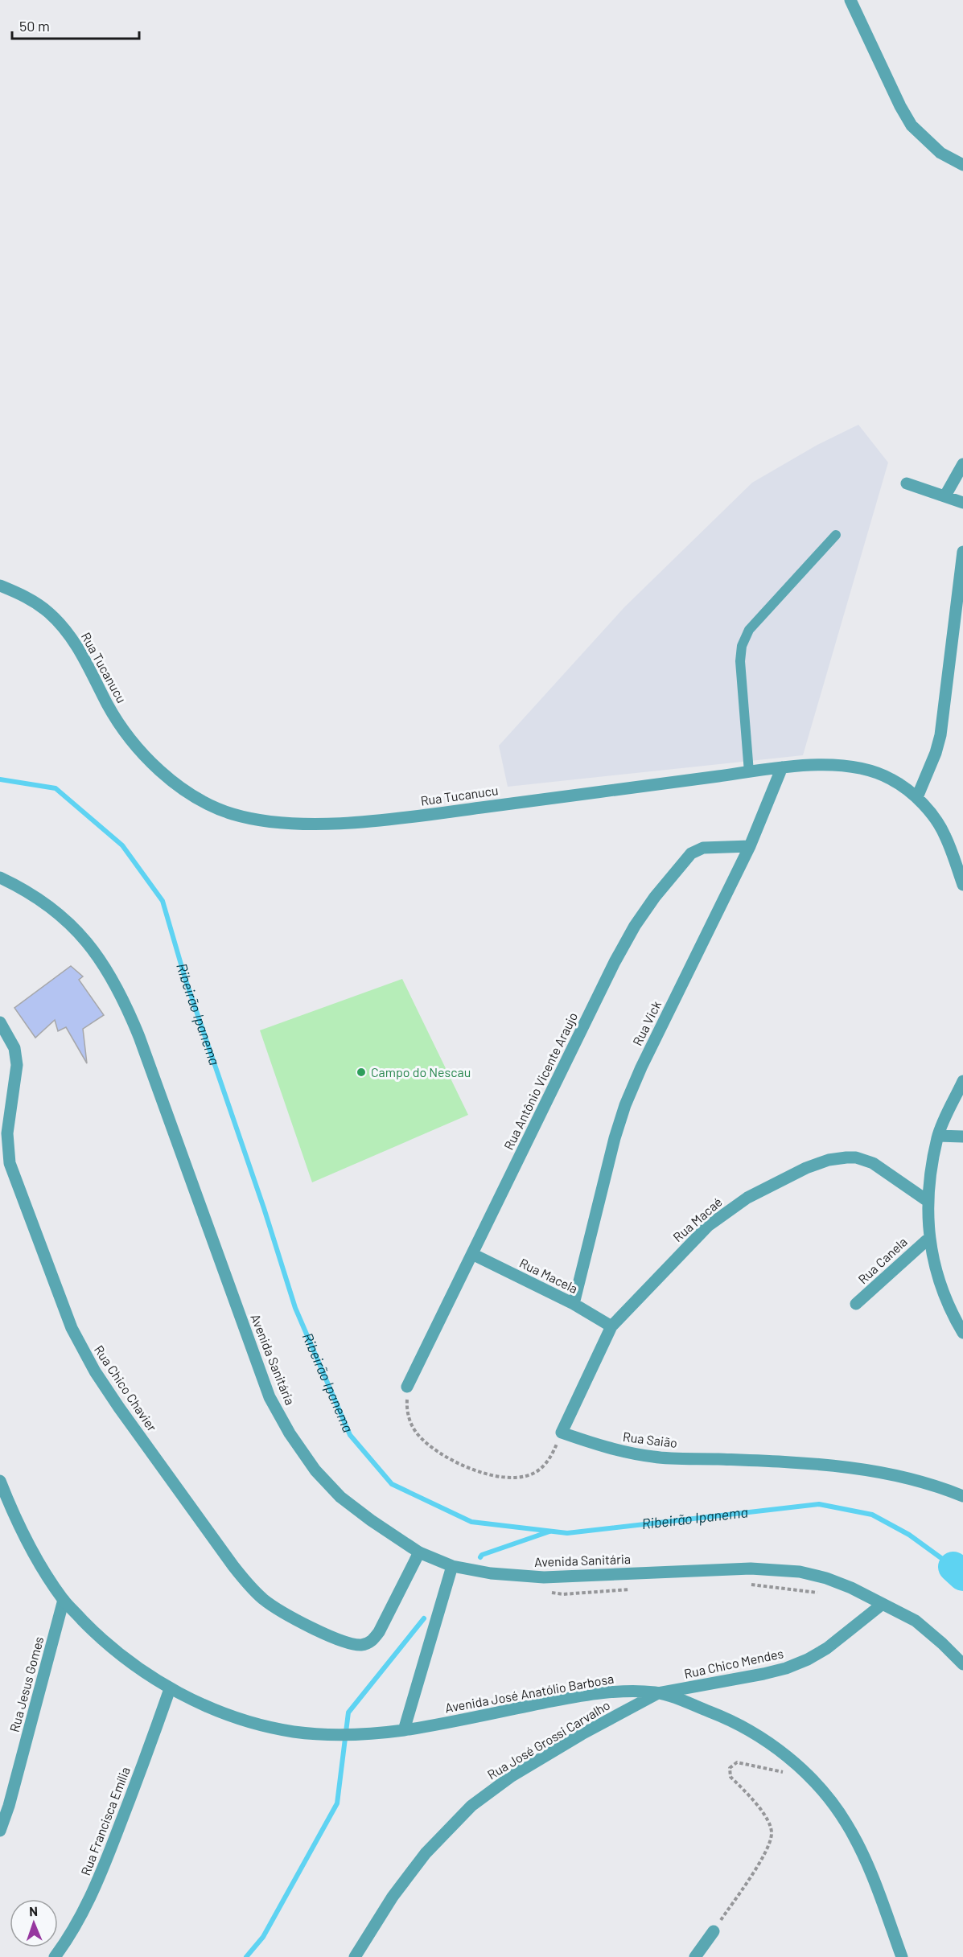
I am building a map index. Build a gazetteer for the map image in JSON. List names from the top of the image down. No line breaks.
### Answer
{"streets":{"street":["Rua Tucanucu","Rua Vick","Rua Antônio Vicente Araujo","Rua Macaé","Rua Canela","Rua Macela","Avenida Sanitária","Rua Chico Chavier","Rua Saião","Rua Chico Mendes","Rua Jesus Gomes","Avenida José Anatólio Barbosa","Rua José Grossi Carvalho","Rua Francisca Emília"]},"crossings":[["Rua Tucanucu","Rua Vick"],["Rua Vick","Rua Antônio Vicente Araujo"],["Rua Vick","Rua Macela"],["Rua Antônio Vicente Araujo","Rua Macela"],["Rua Macaé","Rua Macela"],["Rua Macaé","Rua Saião"],["Avenida Sanitária","Rua Chico Chavier"],["Avenida Sanitária","Rua Chico Mendes"],["Rua Chico Mendes","Avenida José Anatólio Barbosa"],["Rua Chico Mendes","Rua José Grossi Carvalho"],["Avenida José Anatólio Barbosa","Rua José Grossi Carvalho"],["Avenida José Anatólio Barbosa","Rua Francisca Emília"]],"water":["Ribeirão Ipanema"],"places":["Campo do Nescau"],"scale_bar":"50 m","north":"top"}
